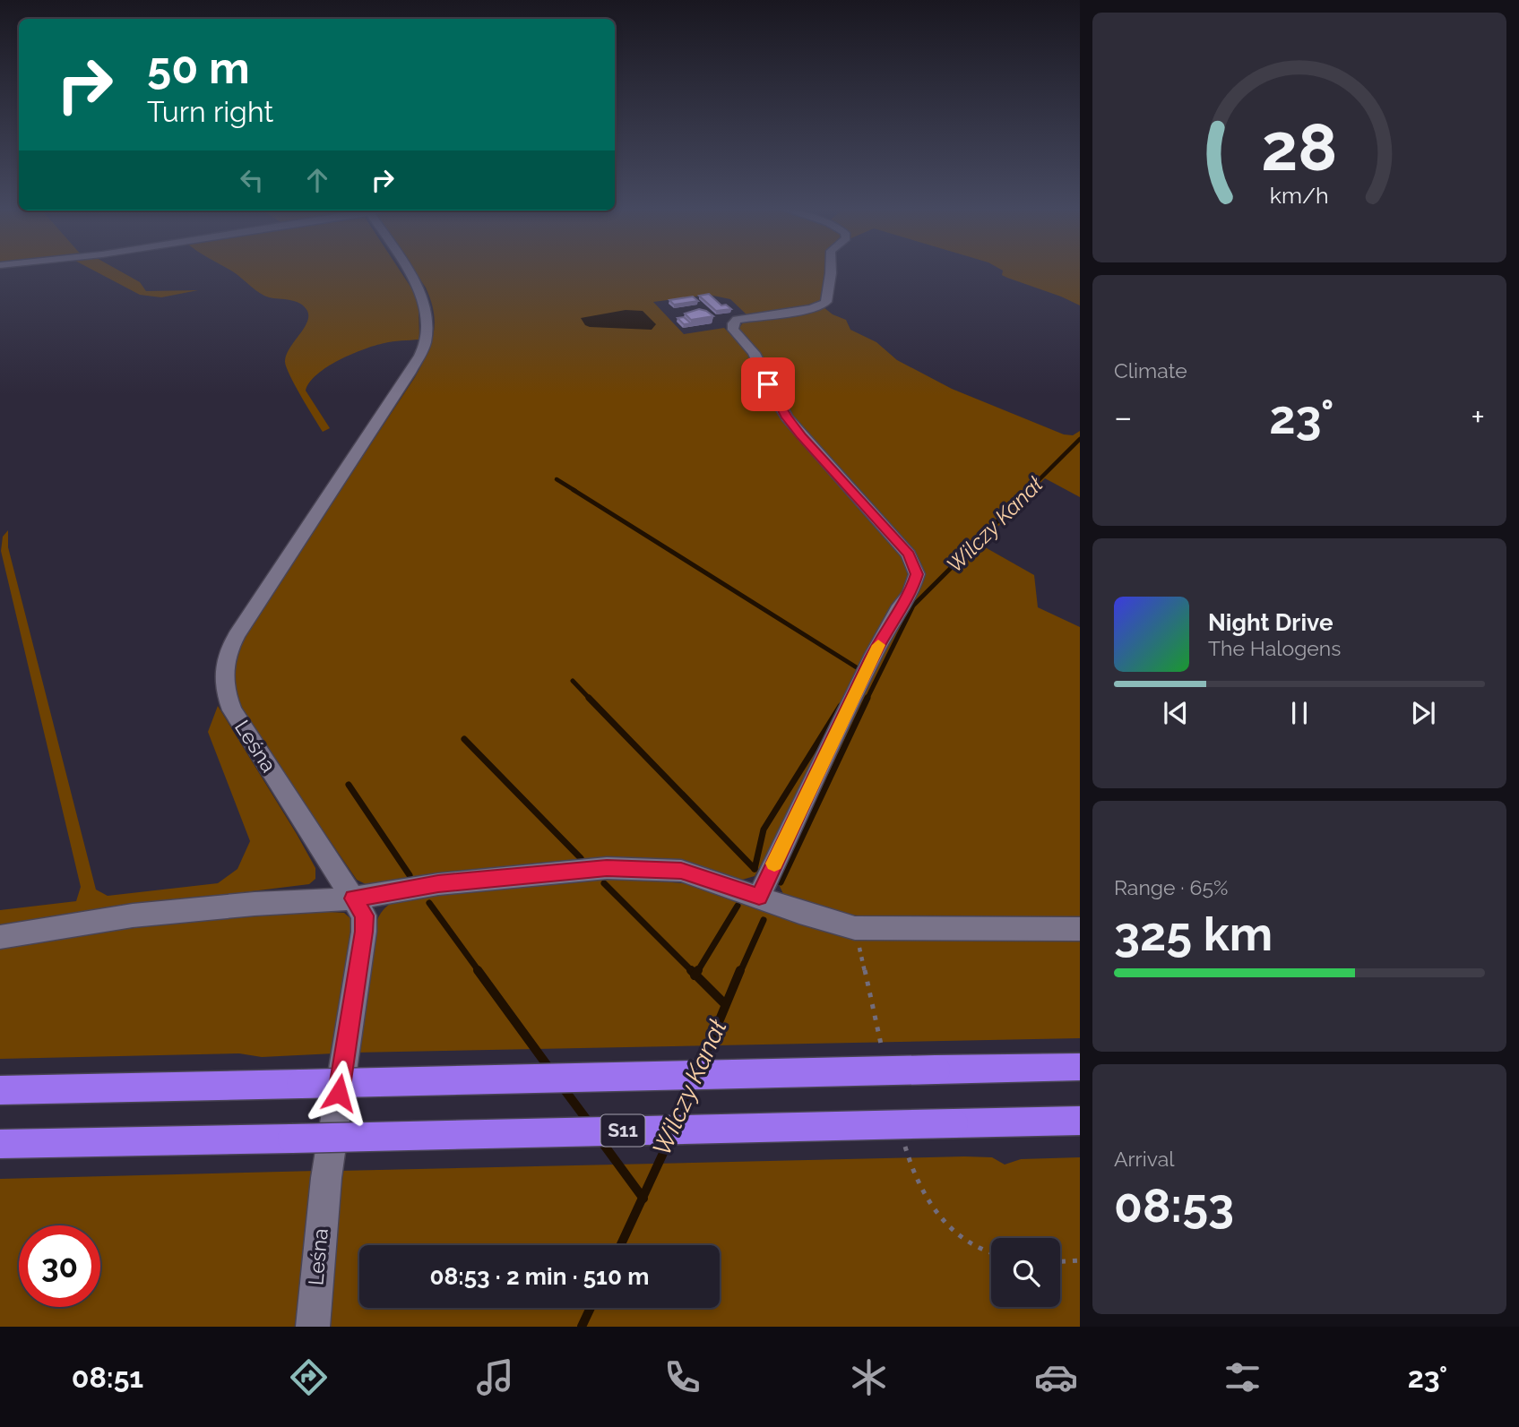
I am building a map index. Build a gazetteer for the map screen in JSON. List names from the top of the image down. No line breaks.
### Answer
{"streets":{"highway":["S11"],"street":["Leśna"]},"water":["Wilczy Kanał"],"page":{"turn":["50 m","Turn right"],"tile":["Climate",["Range · 65%","325 km"],["Arrival","08:53"]],"heat":["−","23°","+"],"song":["Night Drive","The Halogens"],"limit":"30","trip":"08:53 · 2 min · 510 m","tabs":["08:51","23°"],"gauge":["28","km/h"]}}
